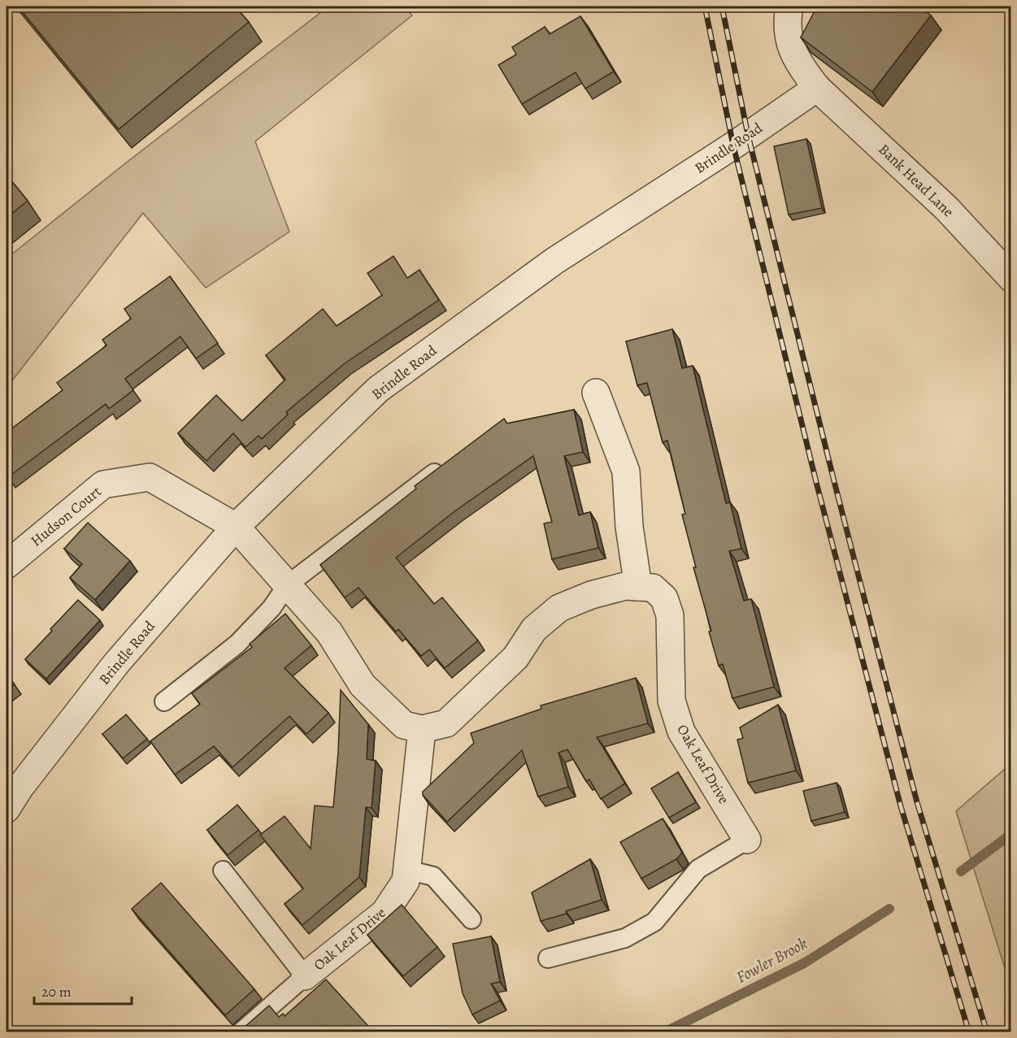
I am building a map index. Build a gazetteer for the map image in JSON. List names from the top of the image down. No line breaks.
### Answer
{"streets":{"street":["Brindle Road","Bank Head Lane","Hudson Court","Oak Leaf Drive"]},"crossings":[["Brindle Road","Bank Head Lane"],["Brindle Road","Hudson Court"]],"water":["Fowler Brook"],"scale_bar":"20 m"}
